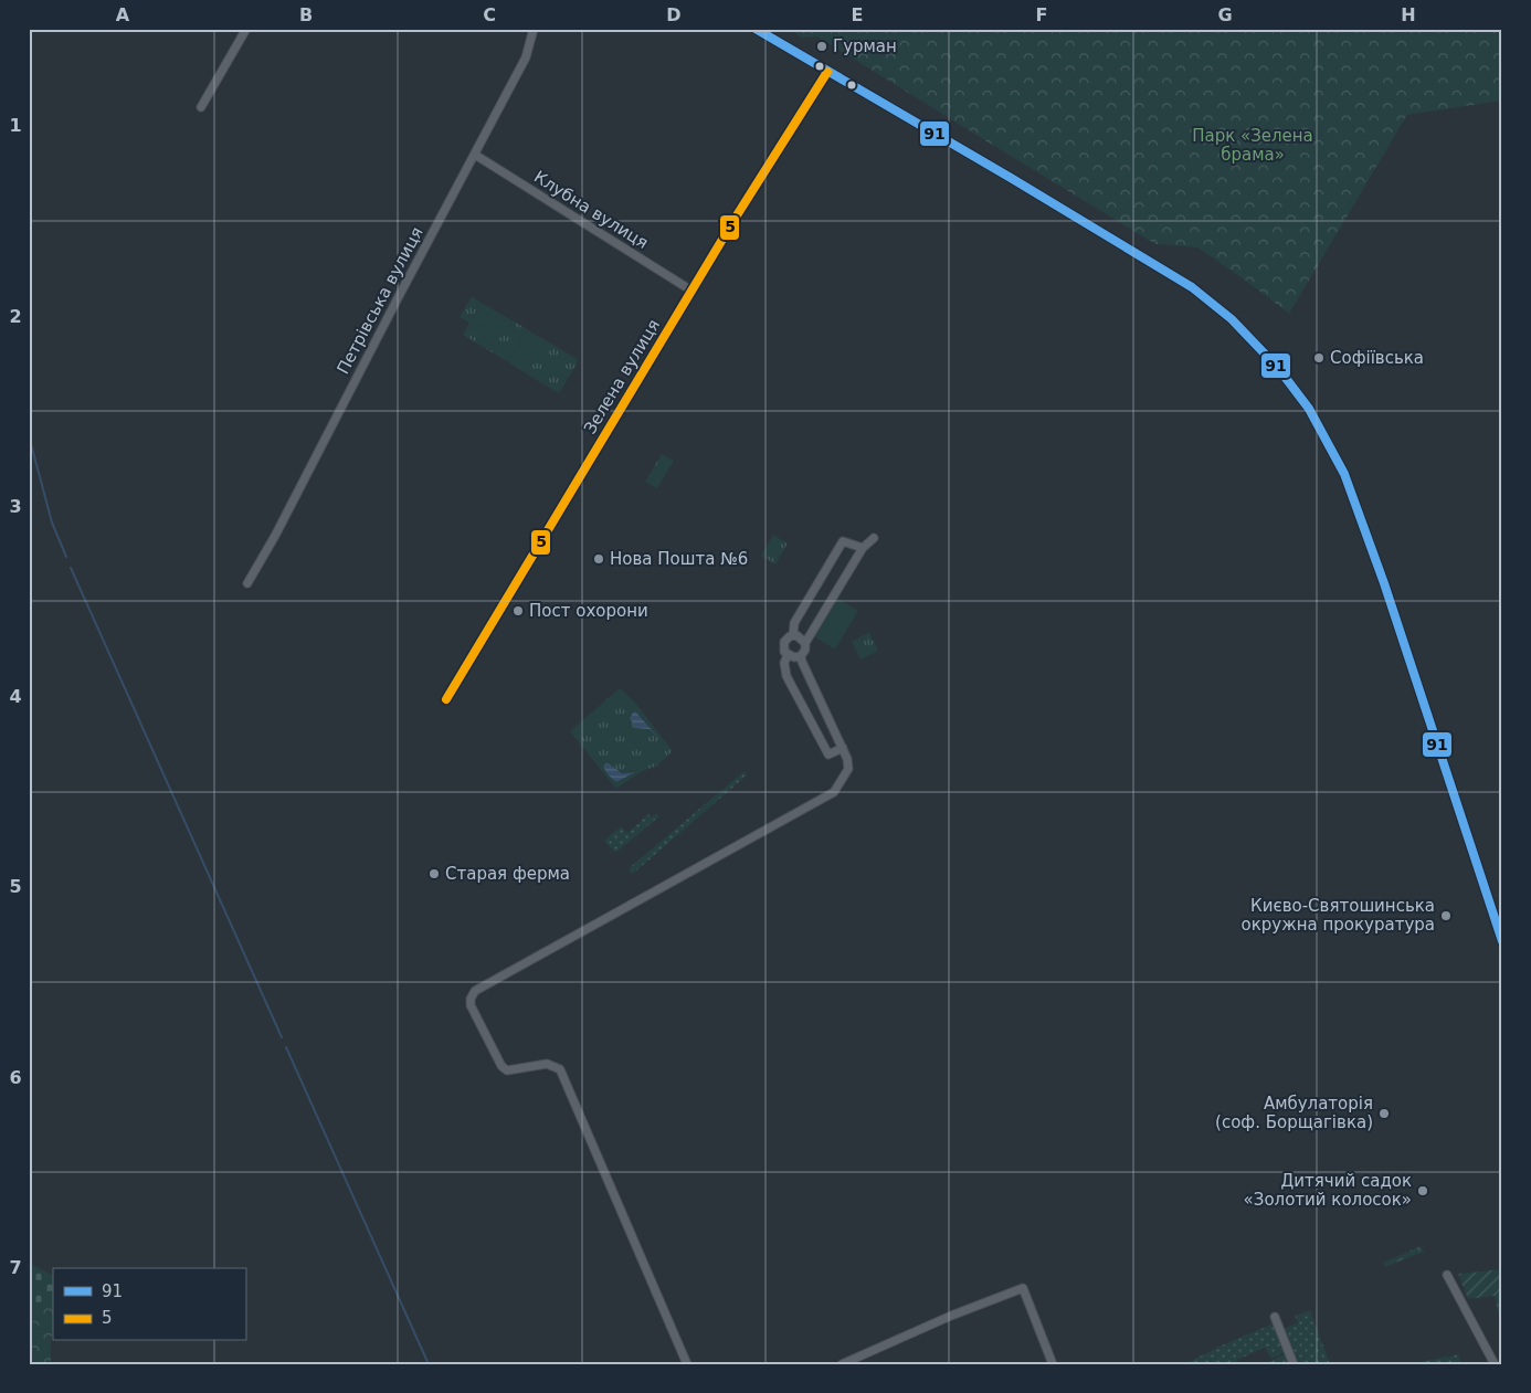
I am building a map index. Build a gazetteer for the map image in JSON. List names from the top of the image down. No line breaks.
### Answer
{"streets":{"street":["Клубна вулиця","Петрівська вулиця","Зелена вулиця"]},"crossings":[["Клубна вулиця","Петрівська вулиця"],["Клубна вулиця","Зелена вулиця"]],"parks":["Парк «Зелена брама»"],"places":["Гурман","Софіївська","Нова Пошта №6","Пост охорони","Старая ферма","Києво-Святошинська окружна прокуратура","Амбулаторія (соф. Борщагівка)","Дитячий садок «Золотий колосок»"],"lines":["transit line 91","transit line 5"],"legend":["91","5"],"grid":{"columns":["A","B","C","D","E","F","G","H"],"rows":["1","2","3","4","5","6","7"]}}
